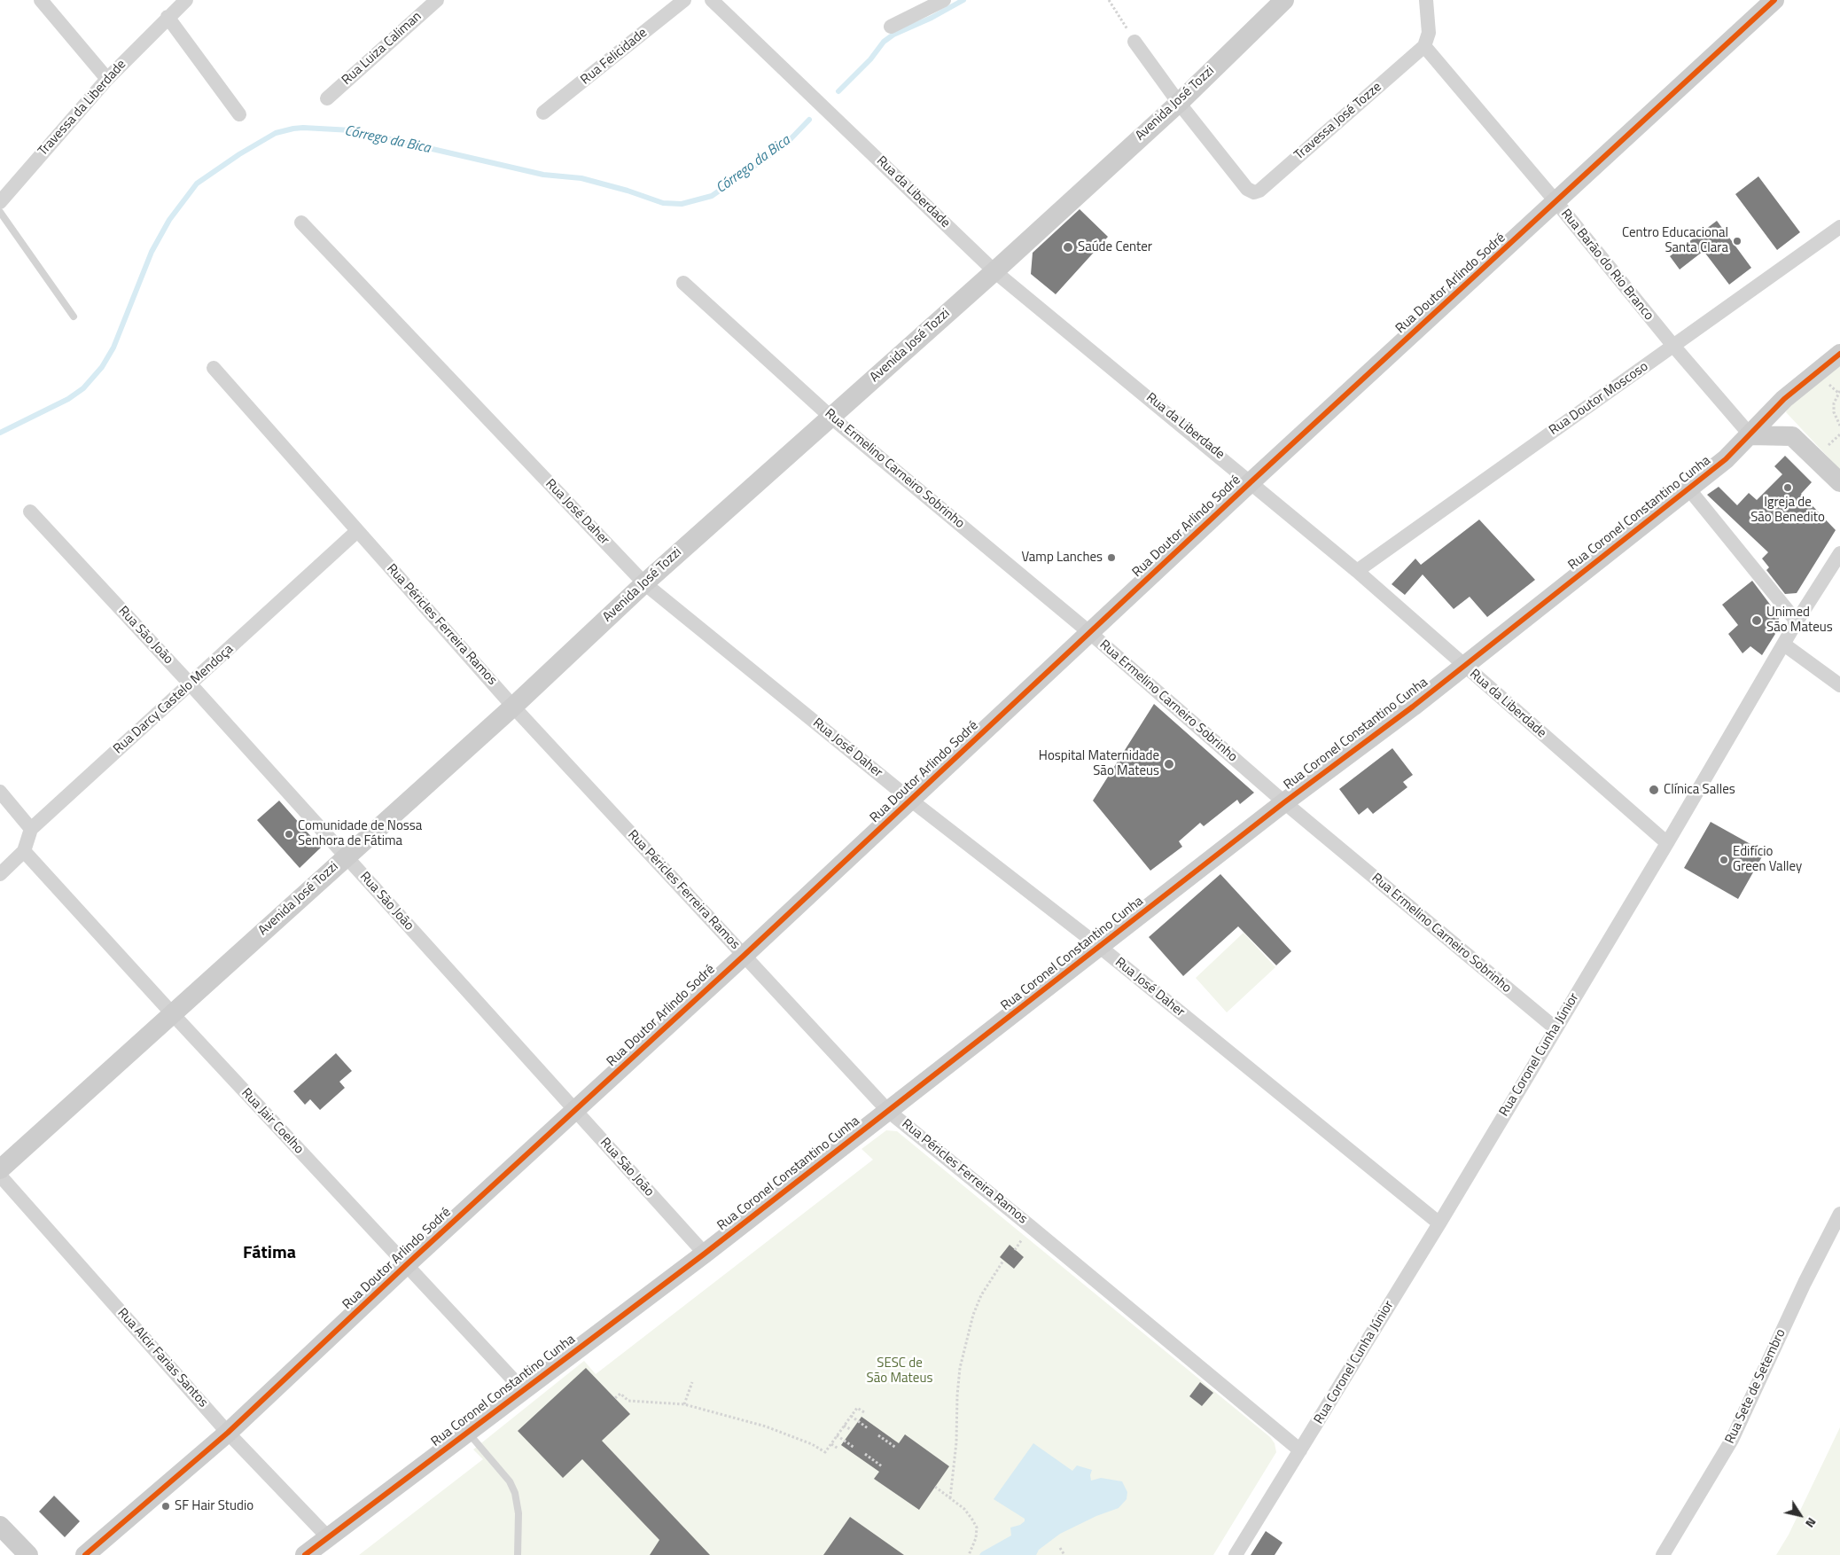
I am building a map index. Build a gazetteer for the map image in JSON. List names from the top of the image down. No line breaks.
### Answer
{"streets":{"street":["Rua Luiza Caliman","Rua Felicidade","Avenida José Tozzi","Travessa da Liberdade","Travessa José Tozze","Rua da Liberdade","Rua Barão do Rio Branco","Rua Doutor Arlindo Sodré","Rua Doutor Moscoso","Rua Ermelino Carneiro Sobrinho","Rua José Daher","Rua Coronel Constantino Cunha","Rua Péricles Ferreira Ramos","Rua São João","Rua Darcy Castelo Mendoça","Rua Coronel Cunha Júnior","Rua Jair Coelho","Rua Alcir Farias Santos","Rua Sete de Setembro"]},"crossings":[["Avenida José Tozzi","Travessa José Tozze"],["Avenida José Tozzi","Rua da Liberdade"],["Avenida José Tozzi","Rua Ermelino Carneiro Sobrinho"],["Avenida José Tozzi","Rua José Daher"],["Avenida José Tozzi","Rua Péricles Ferreira Ramos"],["Avenida José Tozzi","Rua São João"],["Avenida José Tozzi","Rua Jair Coelho"],["Travessa José Tozze","Rua Barão do Rio Branco"],["Rua da Liberdade","Rua Doutor Arlindo Sodré"],["Rua da Liberdade","Rua Doutor Moscoso"],["Rua da Liberdade","Rua Coronel Constantino Cunha"],["Rua da Liberdade","Rua Coronel Cunha Júnior"],["Rua Barão do Rio Branco","Rua Doutor Arlindo Sodré"],["Rua Barão do Rio Branco","Rua Doutor Moscoso"],["Rua Barão do Rio Branco","Rua Coronel Constantino Cunha"],["Rua Doutor Arlindo Sodré","Rua Ermelino Carneiro Sobrinho"],["Rua Doutor Arlindo Sodré","Rua José Daher"],["Rua Doutor Arlindo Sodré","Rua Péricles Ferreira Ramos"],["Rua Doutor Arlindo Sodré","Rua São João"],["Rua Doutor Arlindo Sodré","Rua Jair Coelho"],["Rua Doutor Arlindo Sodré","Rua Alcir Farias Santos"],["Rua Ermelino Carneiro Sobrinho","Rua Coronel Constantino Cunha"],["Rua Ermelino Carneiro Sobrinho","Rua Coronel Cunha Júnior"],["Rua José Daher","Rua Coronel Constantino Cunha"],["Rua José Daher","Rua Coronel Cunha Júnior"],["Rua Coronel Constantino Cunha","Rua Péricles Ferreira Ramos"],["Rua Coronel Constantino Cunha","Rua São João"],["Rua Coronel Constantino Cunha","Rua Jair Coelho"],["Rua Coronel Constantino Cunha","Rua Alcir Farias Santos"],["Rua Péricles Ferreira Ramos","Rua Darcy Castelo Mendoça"],["Rua Péricles Ferreira Ramos","Rua Coronel Cunha Júnior"],["Rua São João","Rua Darcy Castelo Mendoça"]],"districts":["Fátima"],"water":["Córrego da Bica"],"parks":["SESC de São Mateus"],"places":["Centro Educacional Santa Clara","Saúde Center","Igreja de São Benedito","Vamp Lanches","Unimed São Mateus","Hospital Maternidade São Mateus","Clínica Salles","Comunidade de Nossa Senhora de Fátima","Edifício Green Valley","SF Hair Studio"],"north":"bottom right"}
